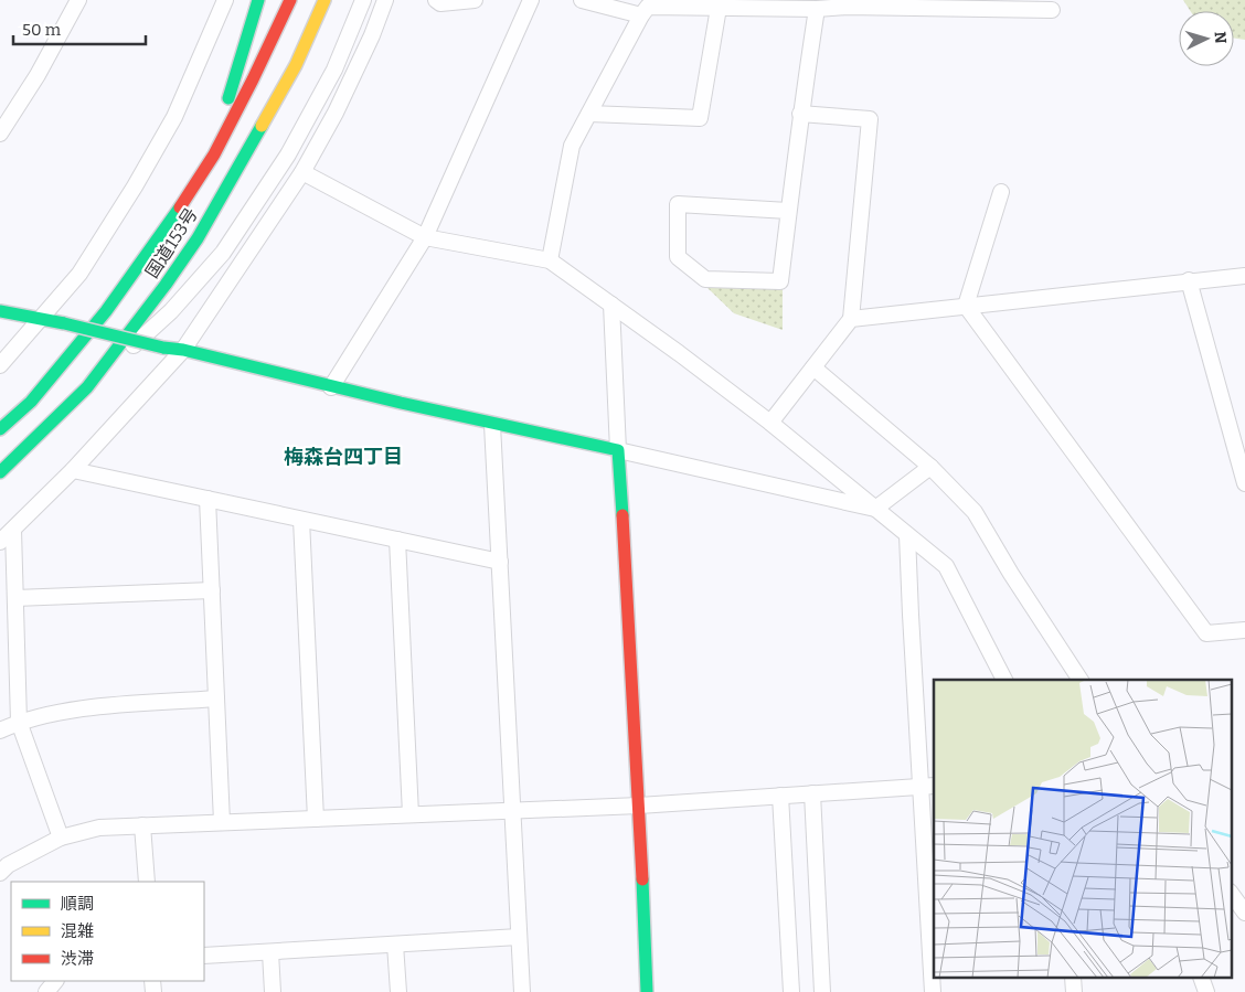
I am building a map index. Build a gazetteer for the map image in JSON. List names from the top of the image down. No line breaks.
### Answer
{"streets":{"main road":["国道153号"]},"districts":["梅森台四丁目"],"legend":["順調","混雑","渋滞"],"scale_bar":"50 m","north":"right"}
